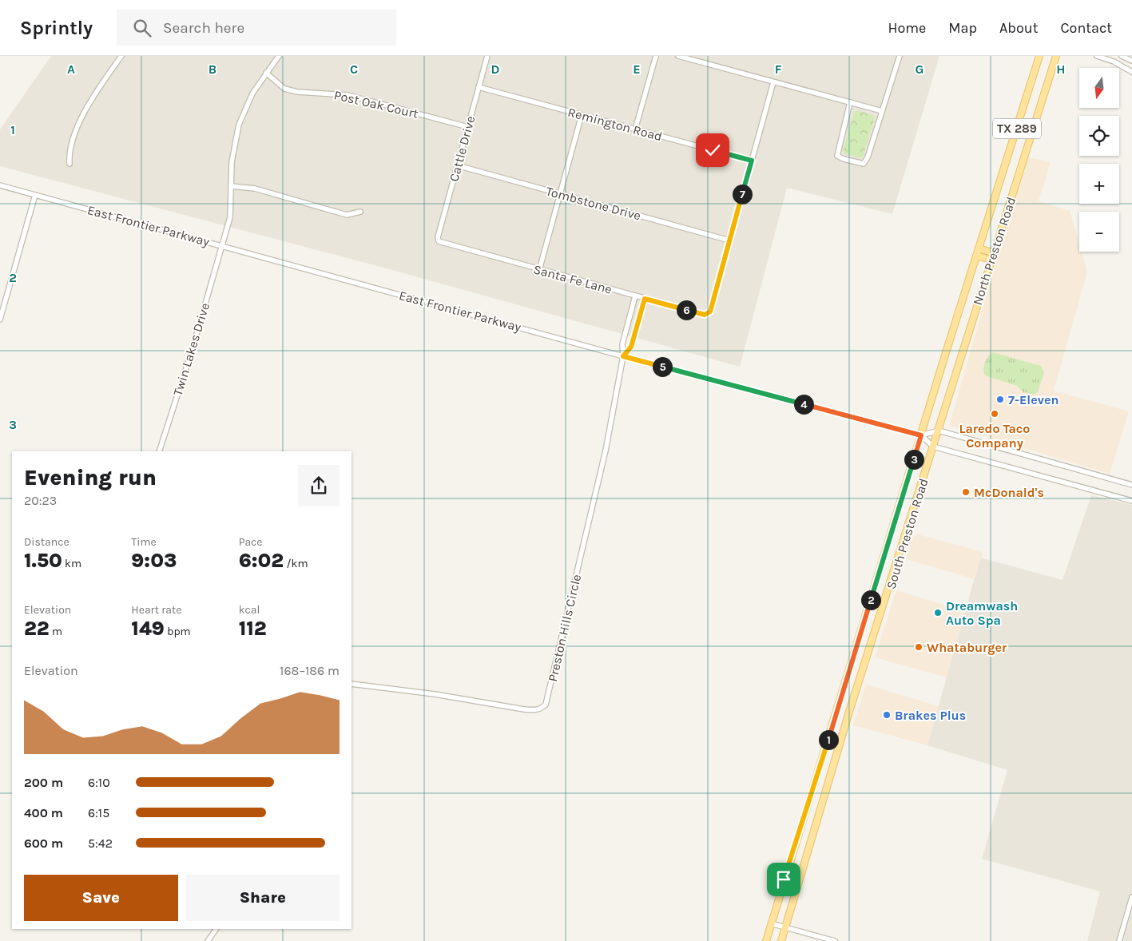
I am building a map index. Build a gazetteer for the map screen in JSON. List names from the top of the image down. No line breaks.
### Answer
{"streets":{"main road":["TX 289","North Preston Road","South Preston Road"],"street":["Post Oak Court","Remington Road","Cattle Drive","Tombstone Drive","East Frontier Parkway","Santa Fe Lane","Twin Lakes Drive","Preston Hills Circle"]},"crossings":[["Post Oak Court","Cattle Drive"],["Post Oak Court","Twin Lakes Drive"],["Remington Road","Cattle Drive"],["Cattle Drive","Tombstone Drive"],["Cattle Drive","Santa Fe Lane"],["Tombstone Drive","Santa Fe Lane"],["East Frontier Parkway","North Preston Road"],["East Frontier Parkway","Twin Lakes Drive"],["East Frontier Parkway","South Preston Road"],["East Frontier Parkway","Preston Hills Circle"],["North Preston Road","South Preston Road"]],"places":["7-Eleven","Laredo Taco Company","McDonald's","Dreamwash Auto Spa","Whataburger","Brakes Plus"],"north":"bottom","page":{"header":"Sprintly","search":"Search here","nav":["Home","Map","About","Contact"],"map_buttons":["+","−"],"pins":["7","6","5","4","3","2","1"],"heading":["Evening run","20:23"],"stats":[["Distance","1.50 km"],["Time","9:03"],["Pace","6:02 /km"],["Elevation","22 m"],["Heart rate","149 bpm"],["kcal","112"]],"chart":["Elevation","168–186 m"],"list":[{"name":"200 m","note":"6:10"},{"name":"400 m","note":"6:15"},{"name":"600 m","note":"5:42"}],"buttons":["Save","Share"]},"grid":{"columns":["A","B","C","D","E","F","G","H"],"rows":["1","2","3"]}}
